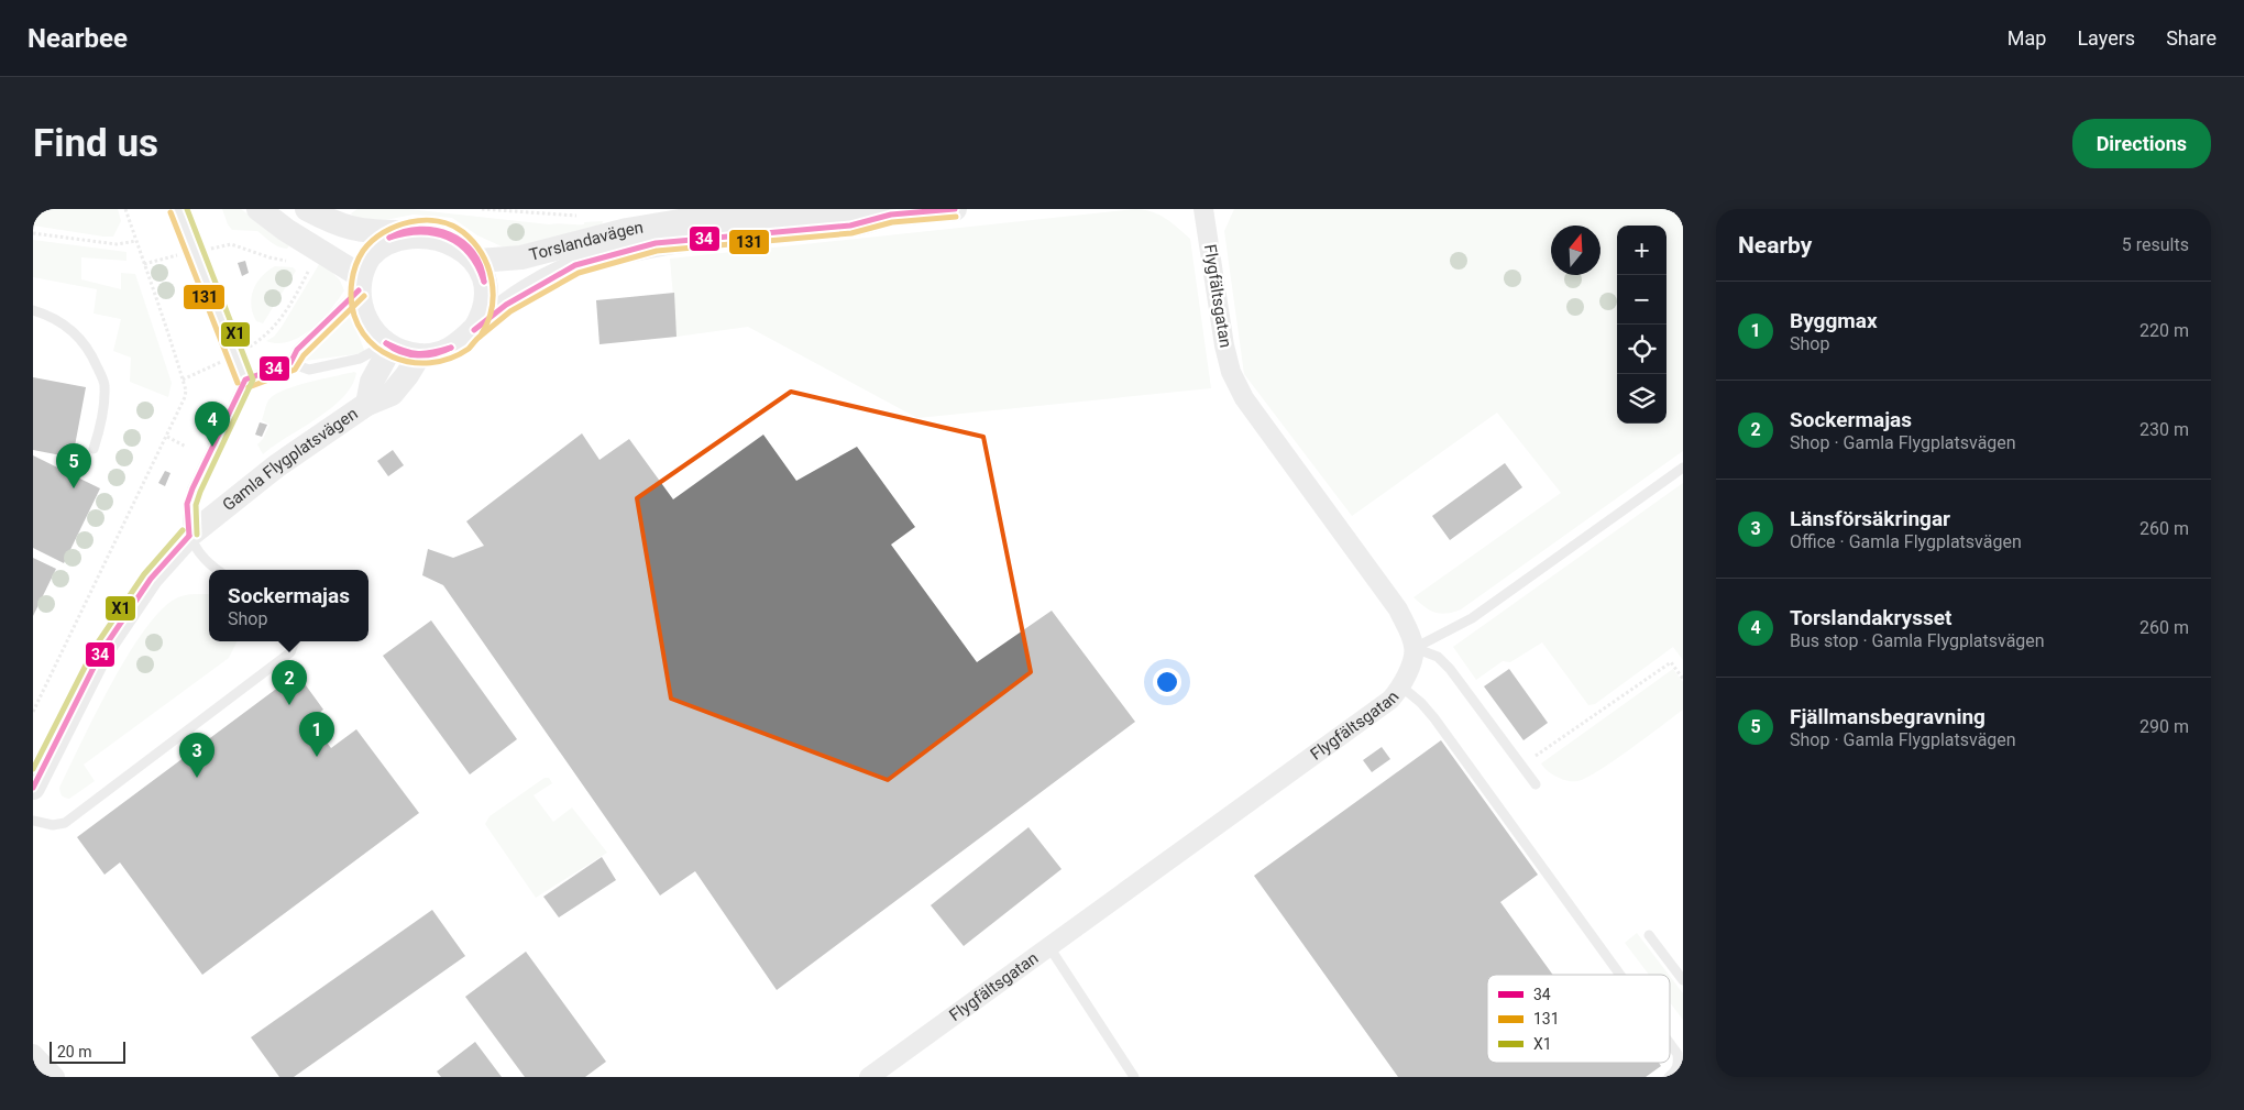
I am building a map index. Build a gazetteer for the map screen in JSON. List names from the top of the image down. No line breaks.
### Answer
{"streets":{"street":["Torslandavägen","Flygfältsgatan","Gamla Flygplatsvägen"]},"crossings":[["Torslandavägen","Gamla Flygplatsvägen"]],"lines":["transit line 34","transit line X1","transit line 131"],"legend":["34","131","X1"],"scale_bar":"20 m","north":"top","page":{"header":"Nearbee","nav":["Map","Layers","Share"],"buttons":"Directions","title":"Find us","heading":["Nearby","5 results"],"map_buttons":["+","−"],"list":[{"mark":"1","name":"Byggmax","note":"Shop","value":"220 m"},{"mark":"2","name":"Sockermajas","note":"Shop · Gamla Flygplatsvägen","value":"230 m"},{"mark":"3","name":"Länsförsäkringar","note":"Office · Gamla Flygplatsvägen","value":"260 m"},{"mark":"4","name":"Torslandakrysset","note":"Bus stop · Gamla Flygplatsvägen","value":"260 m"},{"mark":"5","name":"Fjällmansbegravning","note":"Shop · Gamla Flygplatsvägen","value":"290 m"}],"pins":["4","5","2","1","3"],"popup":["Sockermajas","Shop"],"scale":"20 m"}}
